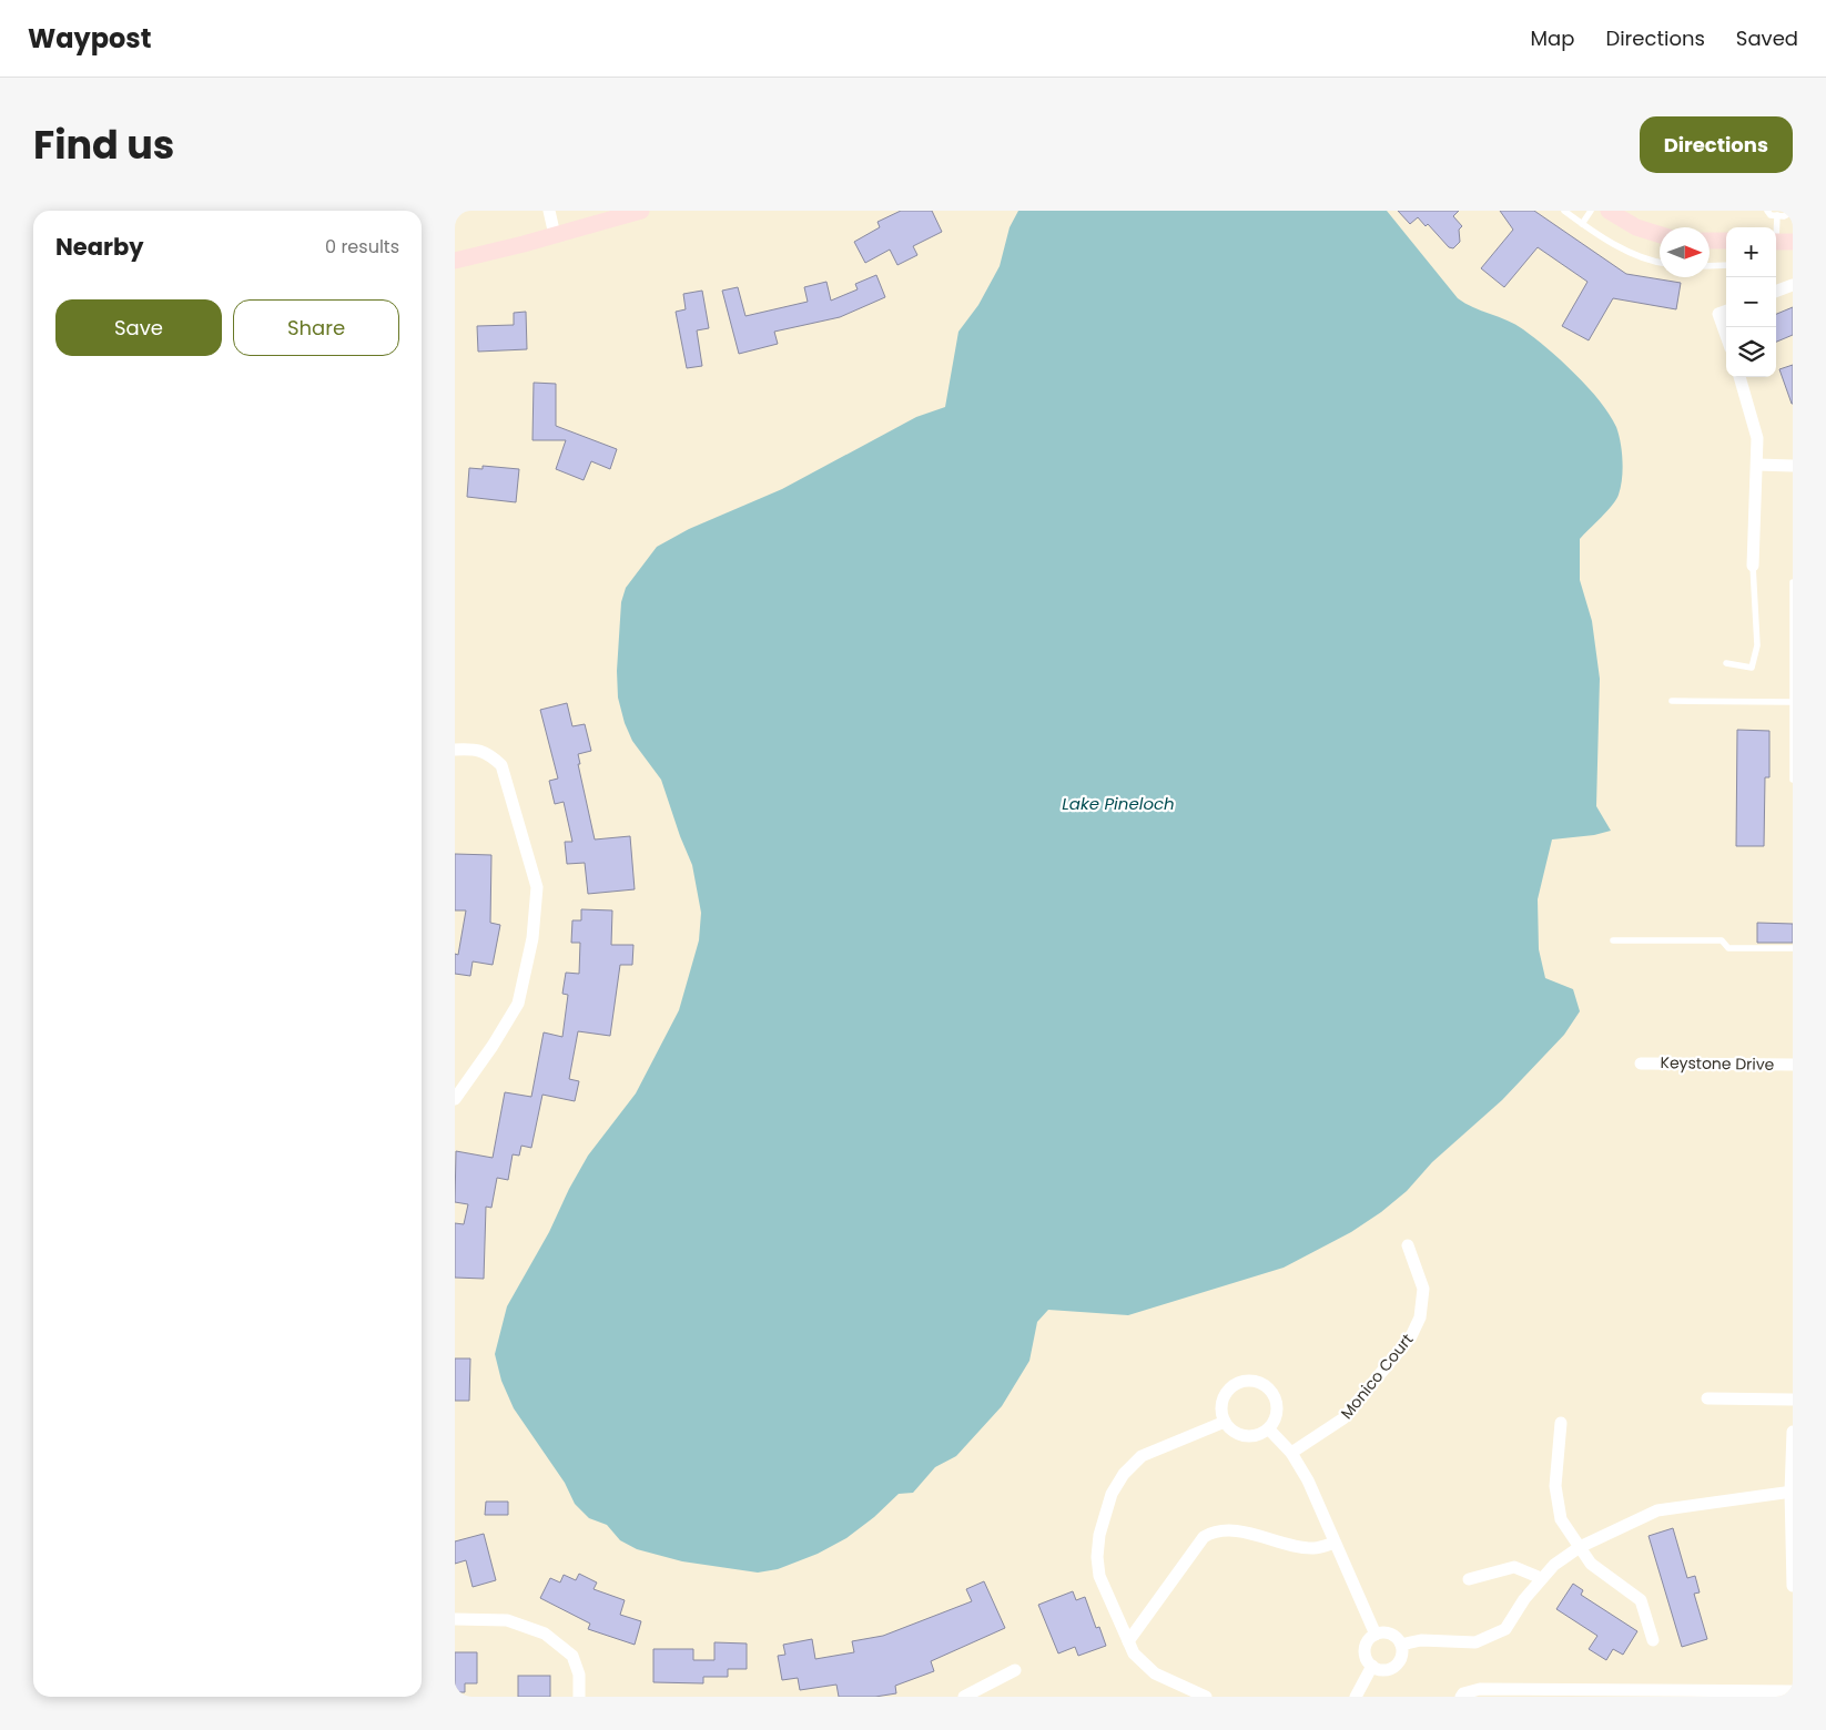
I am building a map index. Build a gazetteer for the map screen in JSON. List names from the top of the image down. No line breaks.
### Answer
{"streets":{"street":["Keystone Drive","Monico Court"]},"water":["Lake Pineloch"],"north":"right","page":{"header":"Waypost","nav":["Map","Directions","Saved"],"title":"Find us","buttons":["Directions",["Save","Share"]],"heading":["Nearby","0 results"],"map_buttons":["+","−"]}}
